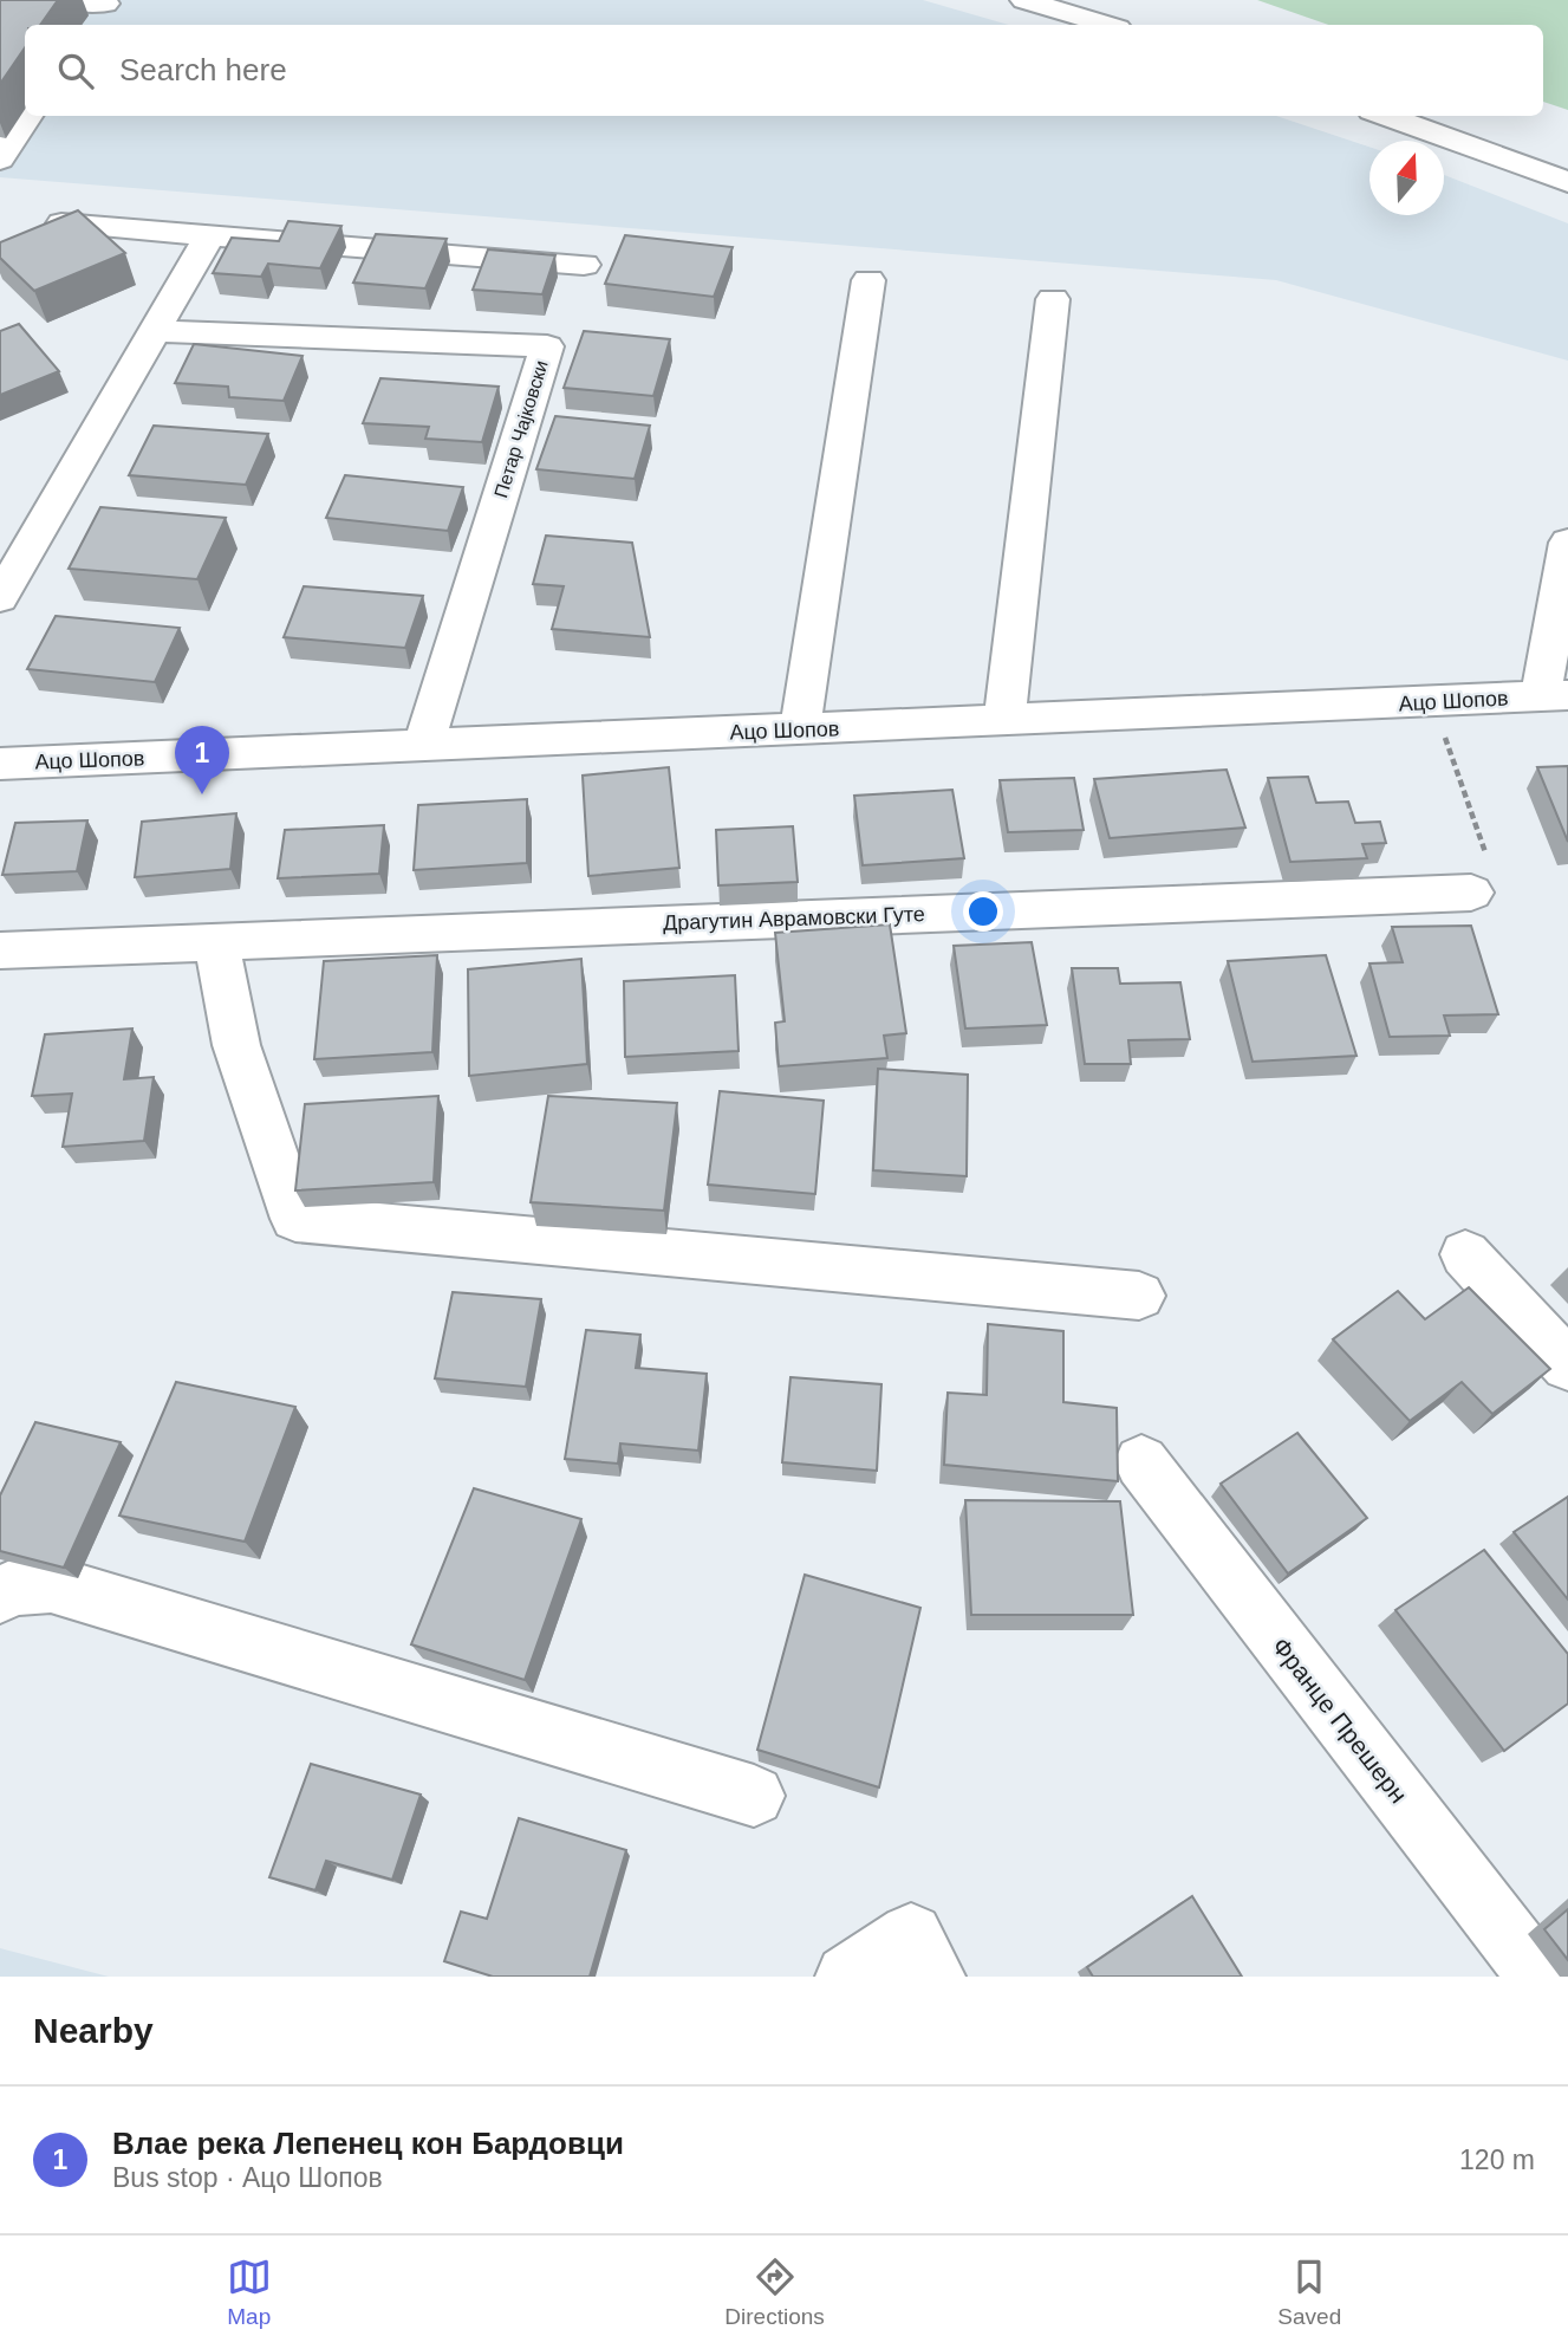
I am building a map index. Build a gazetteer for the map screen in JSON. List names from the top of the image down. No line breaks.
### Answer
{"streets":{"street":["Петар Чајковски","Ацо Шопов","Драгутин Аврамовски Гуте","Франце Прешерн"]},"crossings":[["Петар Чајковски","Ацо Шопов"]],"north":"top","page":{"search":"Search here","pins":"1","heading":"Nearby","list":[{"mark":"1","name":"Влае река Лепенец кон Бардовци","note":"Bus stop · Ацо Шопов","value":"120 m"}],"nav":["Map","Directions","Saved"]}}
